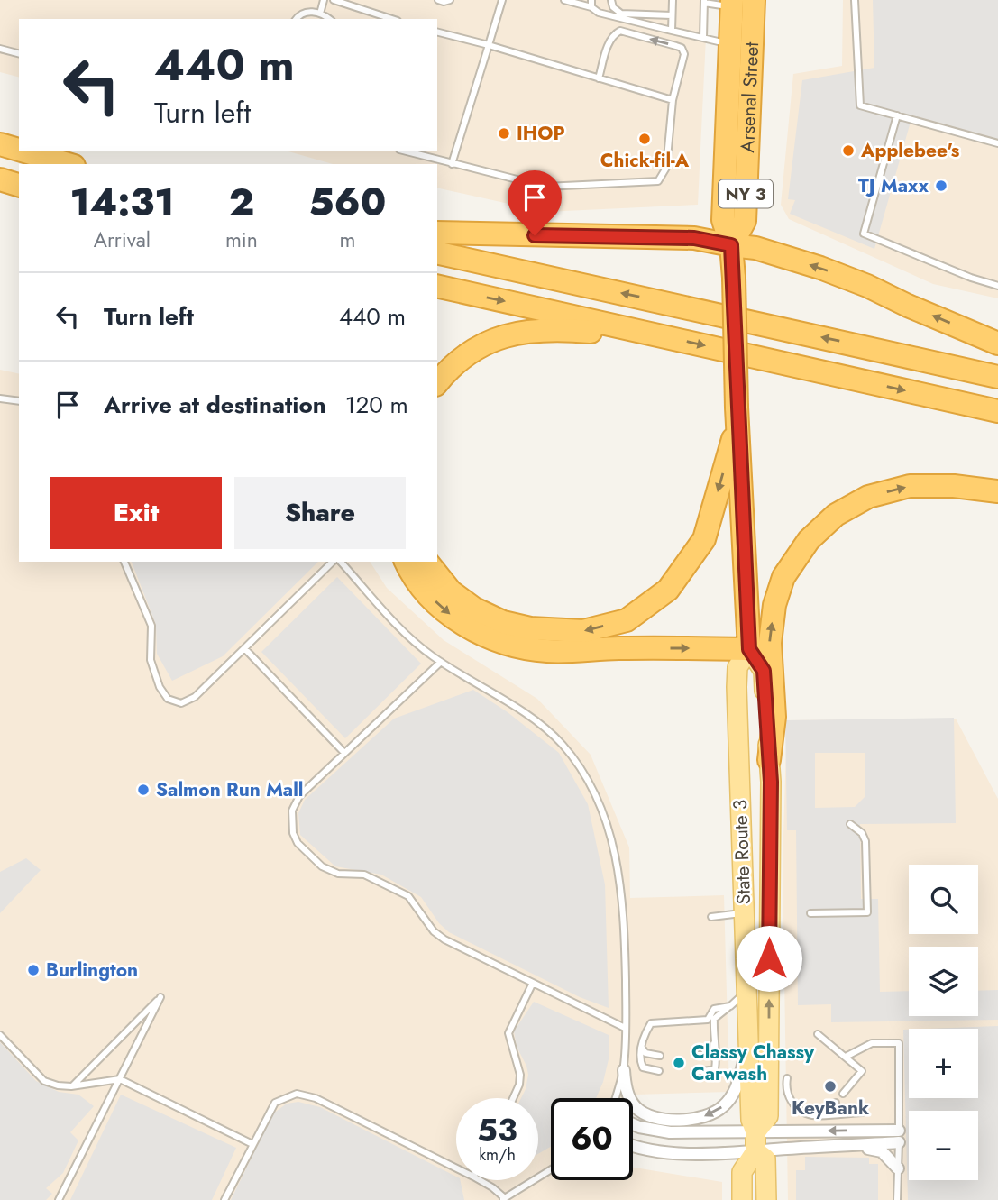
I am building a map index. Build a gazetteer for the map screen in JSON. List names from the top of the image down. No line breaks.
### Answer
{"streets":{"highway":["Arsenal Street","NY 3","State Route 3"]},"crossings":[["Arsenal Street","State Route 3"]],"places":["IHOP","Chick-fil-A","Applebee's","TJ Maxx","Salmon Run Mall","Burlington","Classy Chassy Carwash","KeyBank"],"page":{"turn":["440 m","Turn left"],"eta":["14:31","Arrival","2","min","560","m"],"list":[{"name":"Turn left","value":"440 m"},{"name":"Arrive at destination","value":"120 m"}],"buttons":["Exit","Share"],"map_buttons":["+","−"],"speed":"53 km/h","limit":"60"}}
